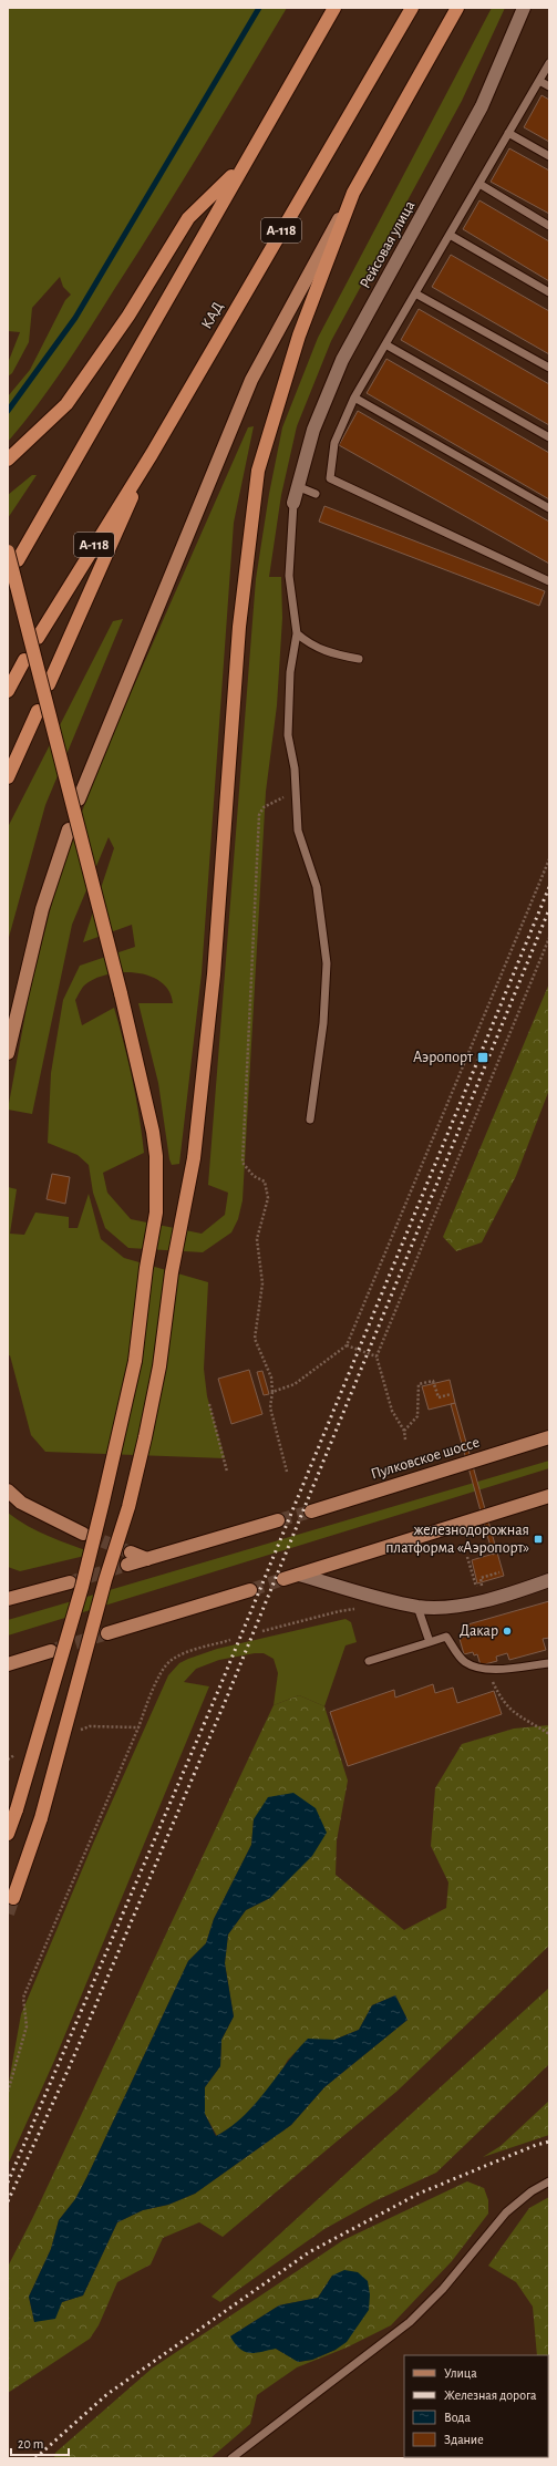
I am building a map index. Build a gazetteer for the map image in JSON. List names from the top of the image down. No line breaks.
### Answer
{"streets":{"highway":["А-118","КАД"],"main road":["Пулковское шоссе"],"street":["Рейсовая улица"]},"places":{"transit":["Аэропорт","железнодорожная платформа «Аэропорт»"],"other":["Дакар"]},"legend":["Улица","Железная дорога","Вода","Здание"],"scale_bar":"20 m"}
